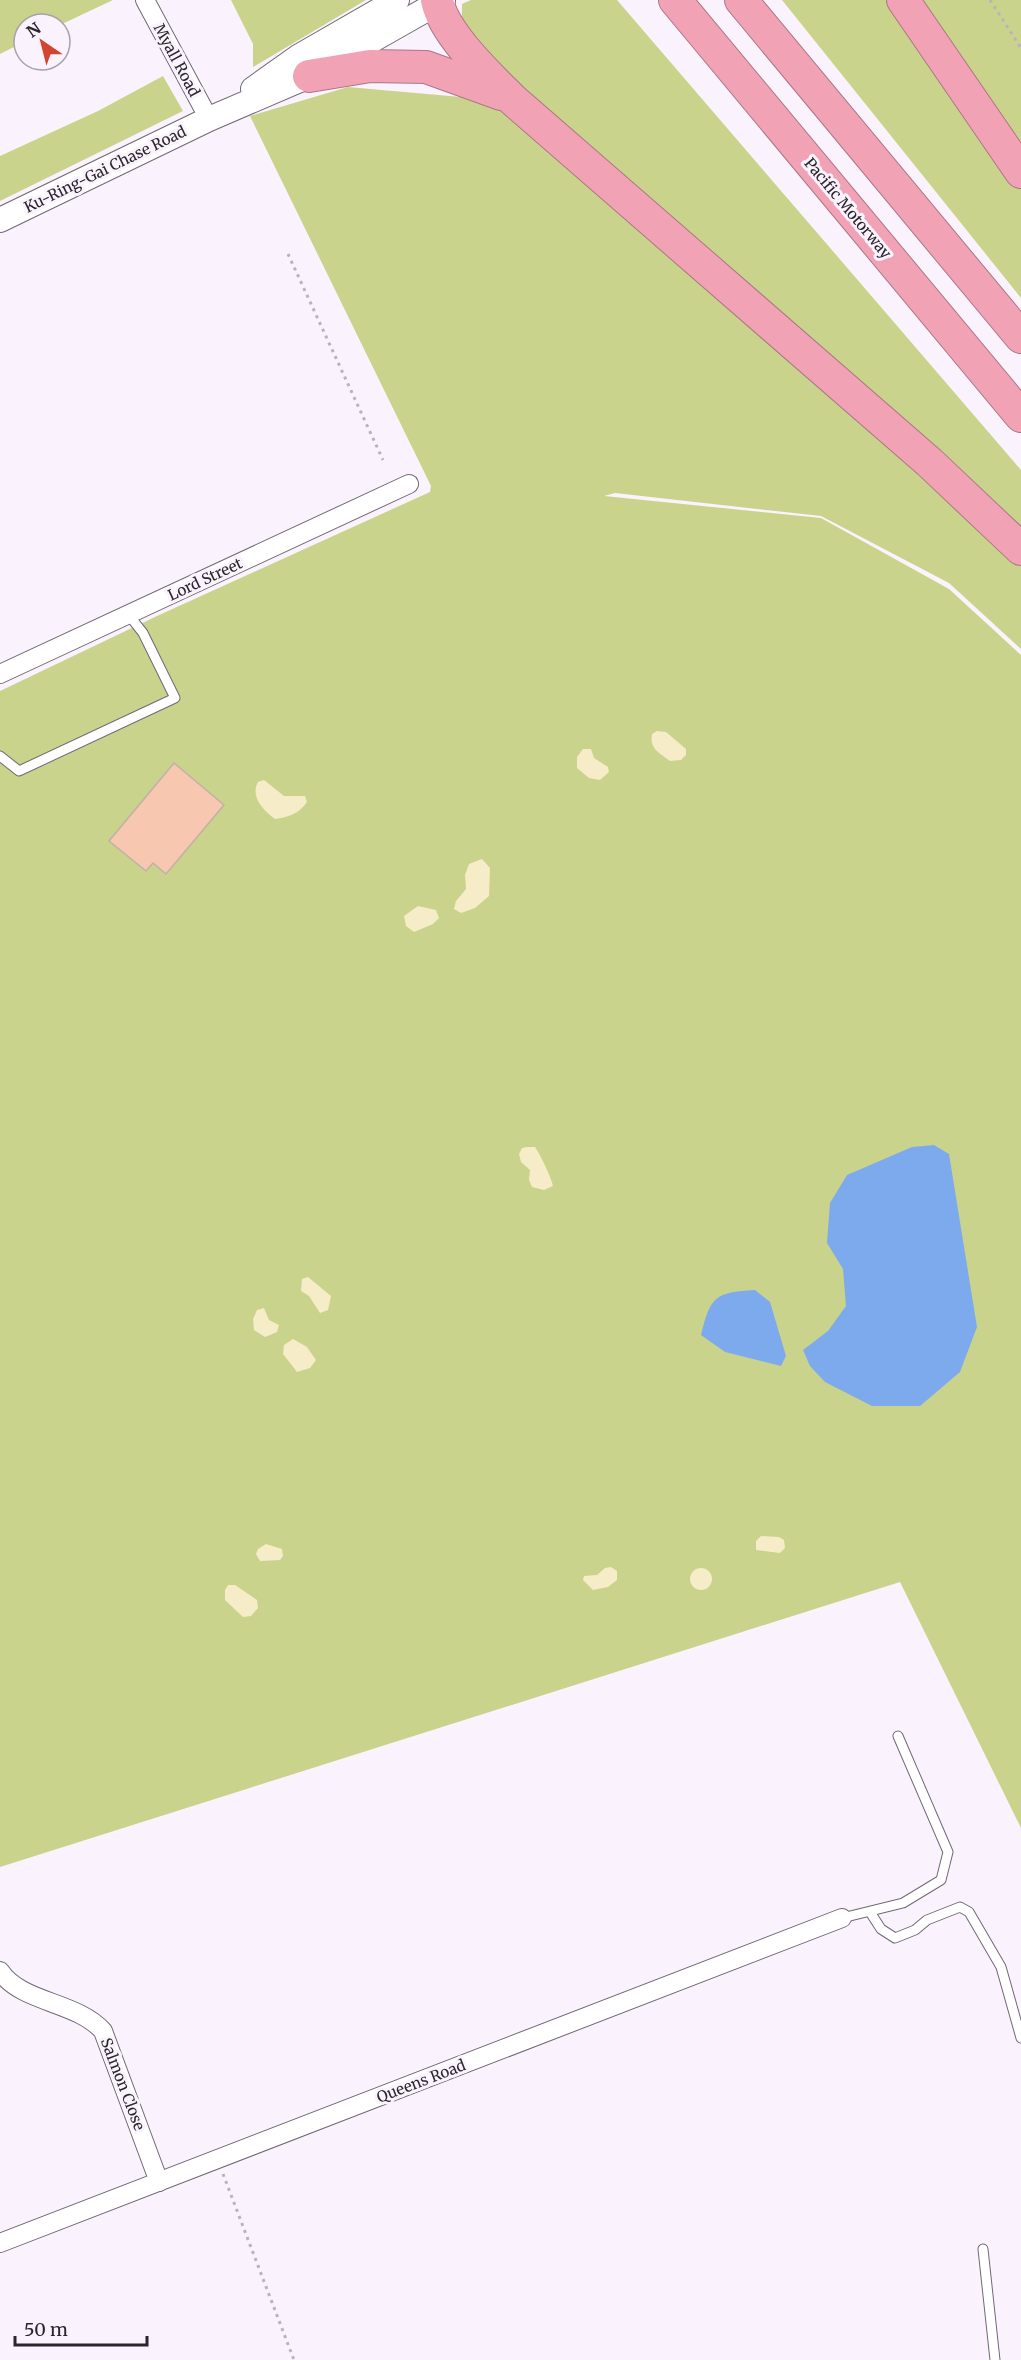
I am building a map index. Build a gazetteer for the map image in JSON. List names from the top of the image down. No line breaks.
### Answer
{"streets":{"highway":["Pacific Motorway"],"main road":["Ku-Ring-Gai Chase Road"],"street":["Myall Road","Lord Street","Queens Road","Salmon Close"]},"crossings":[["Myall Road","Ku-Ring-Gai Chase Road"],["Queens Road","Salmon Close"]],"scale_bar":"50 m","north":"top left"}
